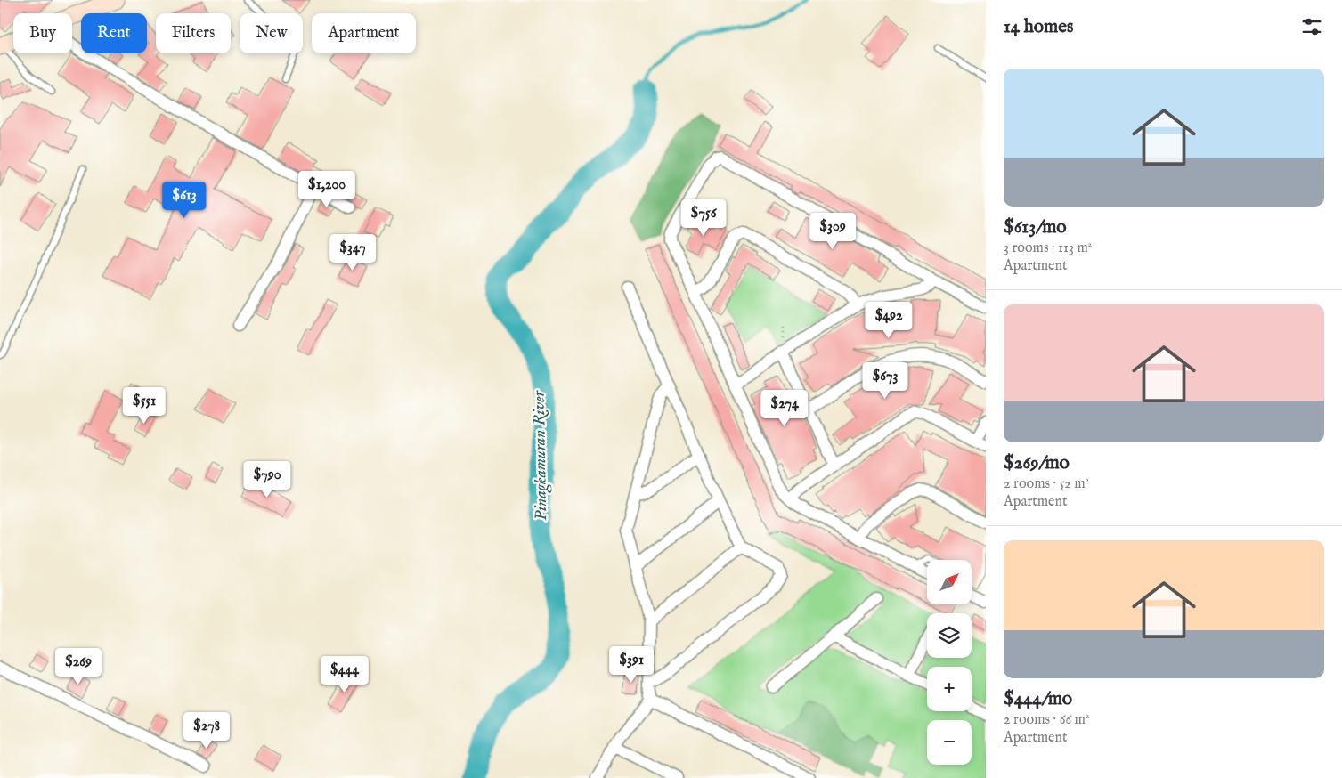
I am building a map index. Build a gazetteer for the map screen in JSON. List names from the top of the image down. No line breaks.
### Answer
{"water":["Pinagkamuran River"],"north":"top right","page":{"heading":"14 homes","chip":["Buy","Rent","Filters","New","Apartment"],"list":[{"name":"$613/mo","note":"3 rooms · 113 m² · Apartment"},{"name":"$269/mo","note":"2 rooms · 52 m² · Apartment"},{"name":"$444/mo","note":"2 rooms · 66 m² · Apartment"}],"price":["$1,200","$613","$756","$309","$347","$492","$673","$551","$274","$790","$391","$269","$444","$278"],"map_buttons":["+","−"]}}
